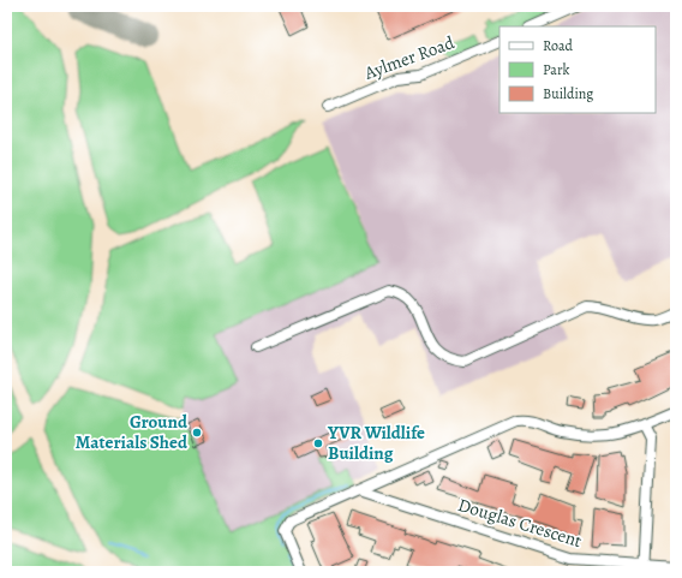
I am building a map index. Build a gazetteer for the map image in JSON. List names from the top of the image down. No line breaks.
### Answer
{"streets":{"street":["Aylmer Road","Douglas Crescent"]},"places":["Ground Materials Shed","YVR Wildlife Building"],"legend":["Road","Park","Building"]}
